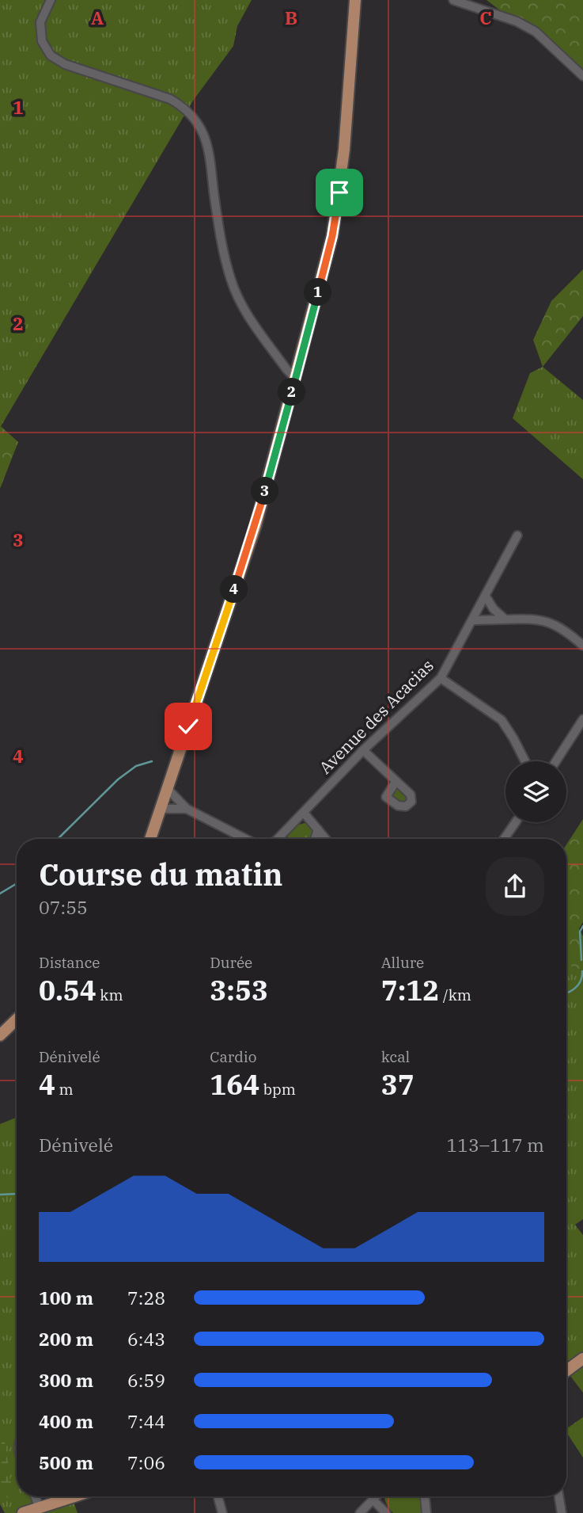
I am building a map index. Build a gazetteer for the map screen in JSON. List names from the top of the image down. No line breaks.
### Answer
{"streets":{"street":["Avenue des Acacias"]},"page":{"pins":["1","2","3","4"],"heading":["Course du matin","07:55"],"stats":[["Distance","0.54 km"],["Durée","3:53"],["Allure","7:12 /km"],["Dénivelé","4 m"],["Cardio","164 bpm"],["kcal","37"]],"chart":["Dénivelé","113–117 m"],"list":[{"name":"100 m","note":"7:28"},{"name":"200 m","note":"6:43"},{"name":"300 m","note":"6:59"},{"name":"400 m","note":"7:44"},{"name":"500 m","note":"7:06"}]},"grid":{"columns":["A","B","C"],"rows":["1","2","3","4"]}}
